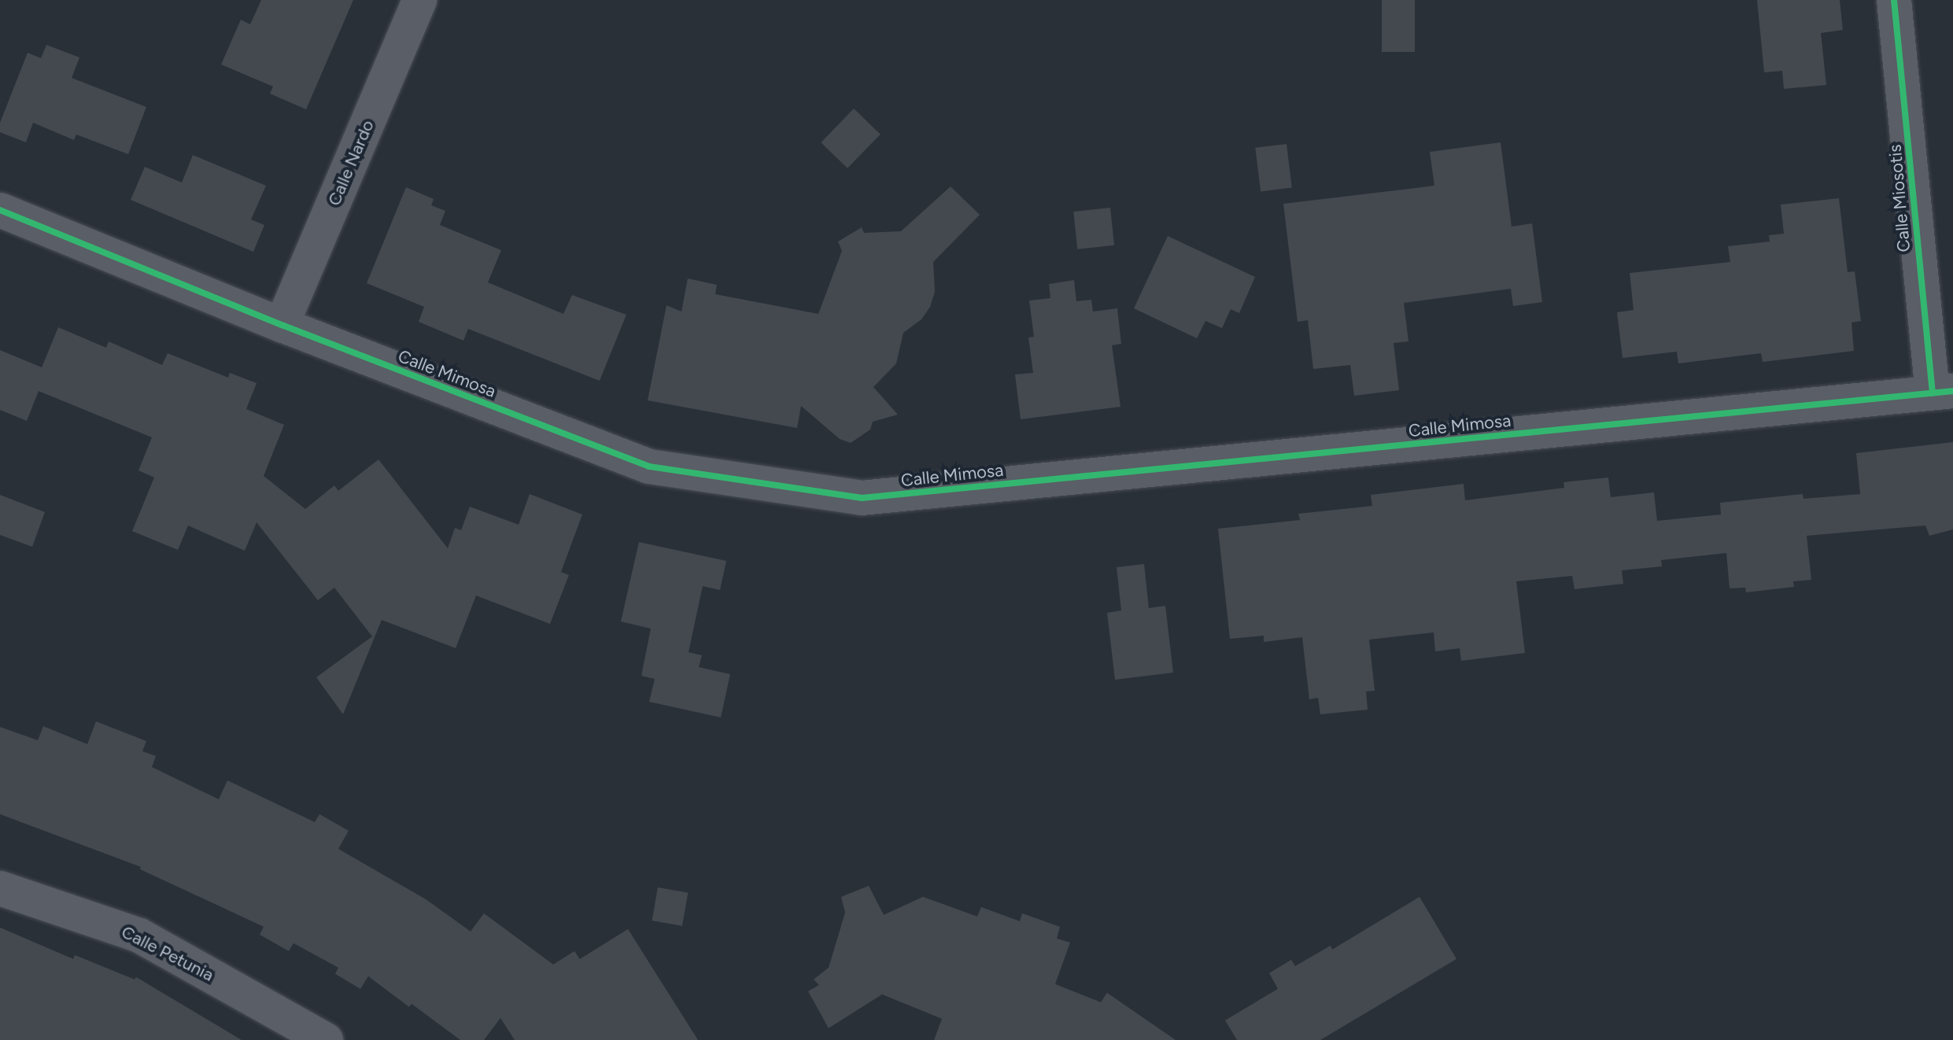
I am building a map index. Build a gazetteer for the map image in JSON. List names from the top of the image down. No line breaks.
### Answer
{"streets":{"street":["Calle Nardo","Calle Miosotis","Calle Mimosa","Calle Petunia"]},"crossings":[["Calle Nardo","Calle Mimosa"],["Calle Miosotis","Calle Mimosa"]]}
